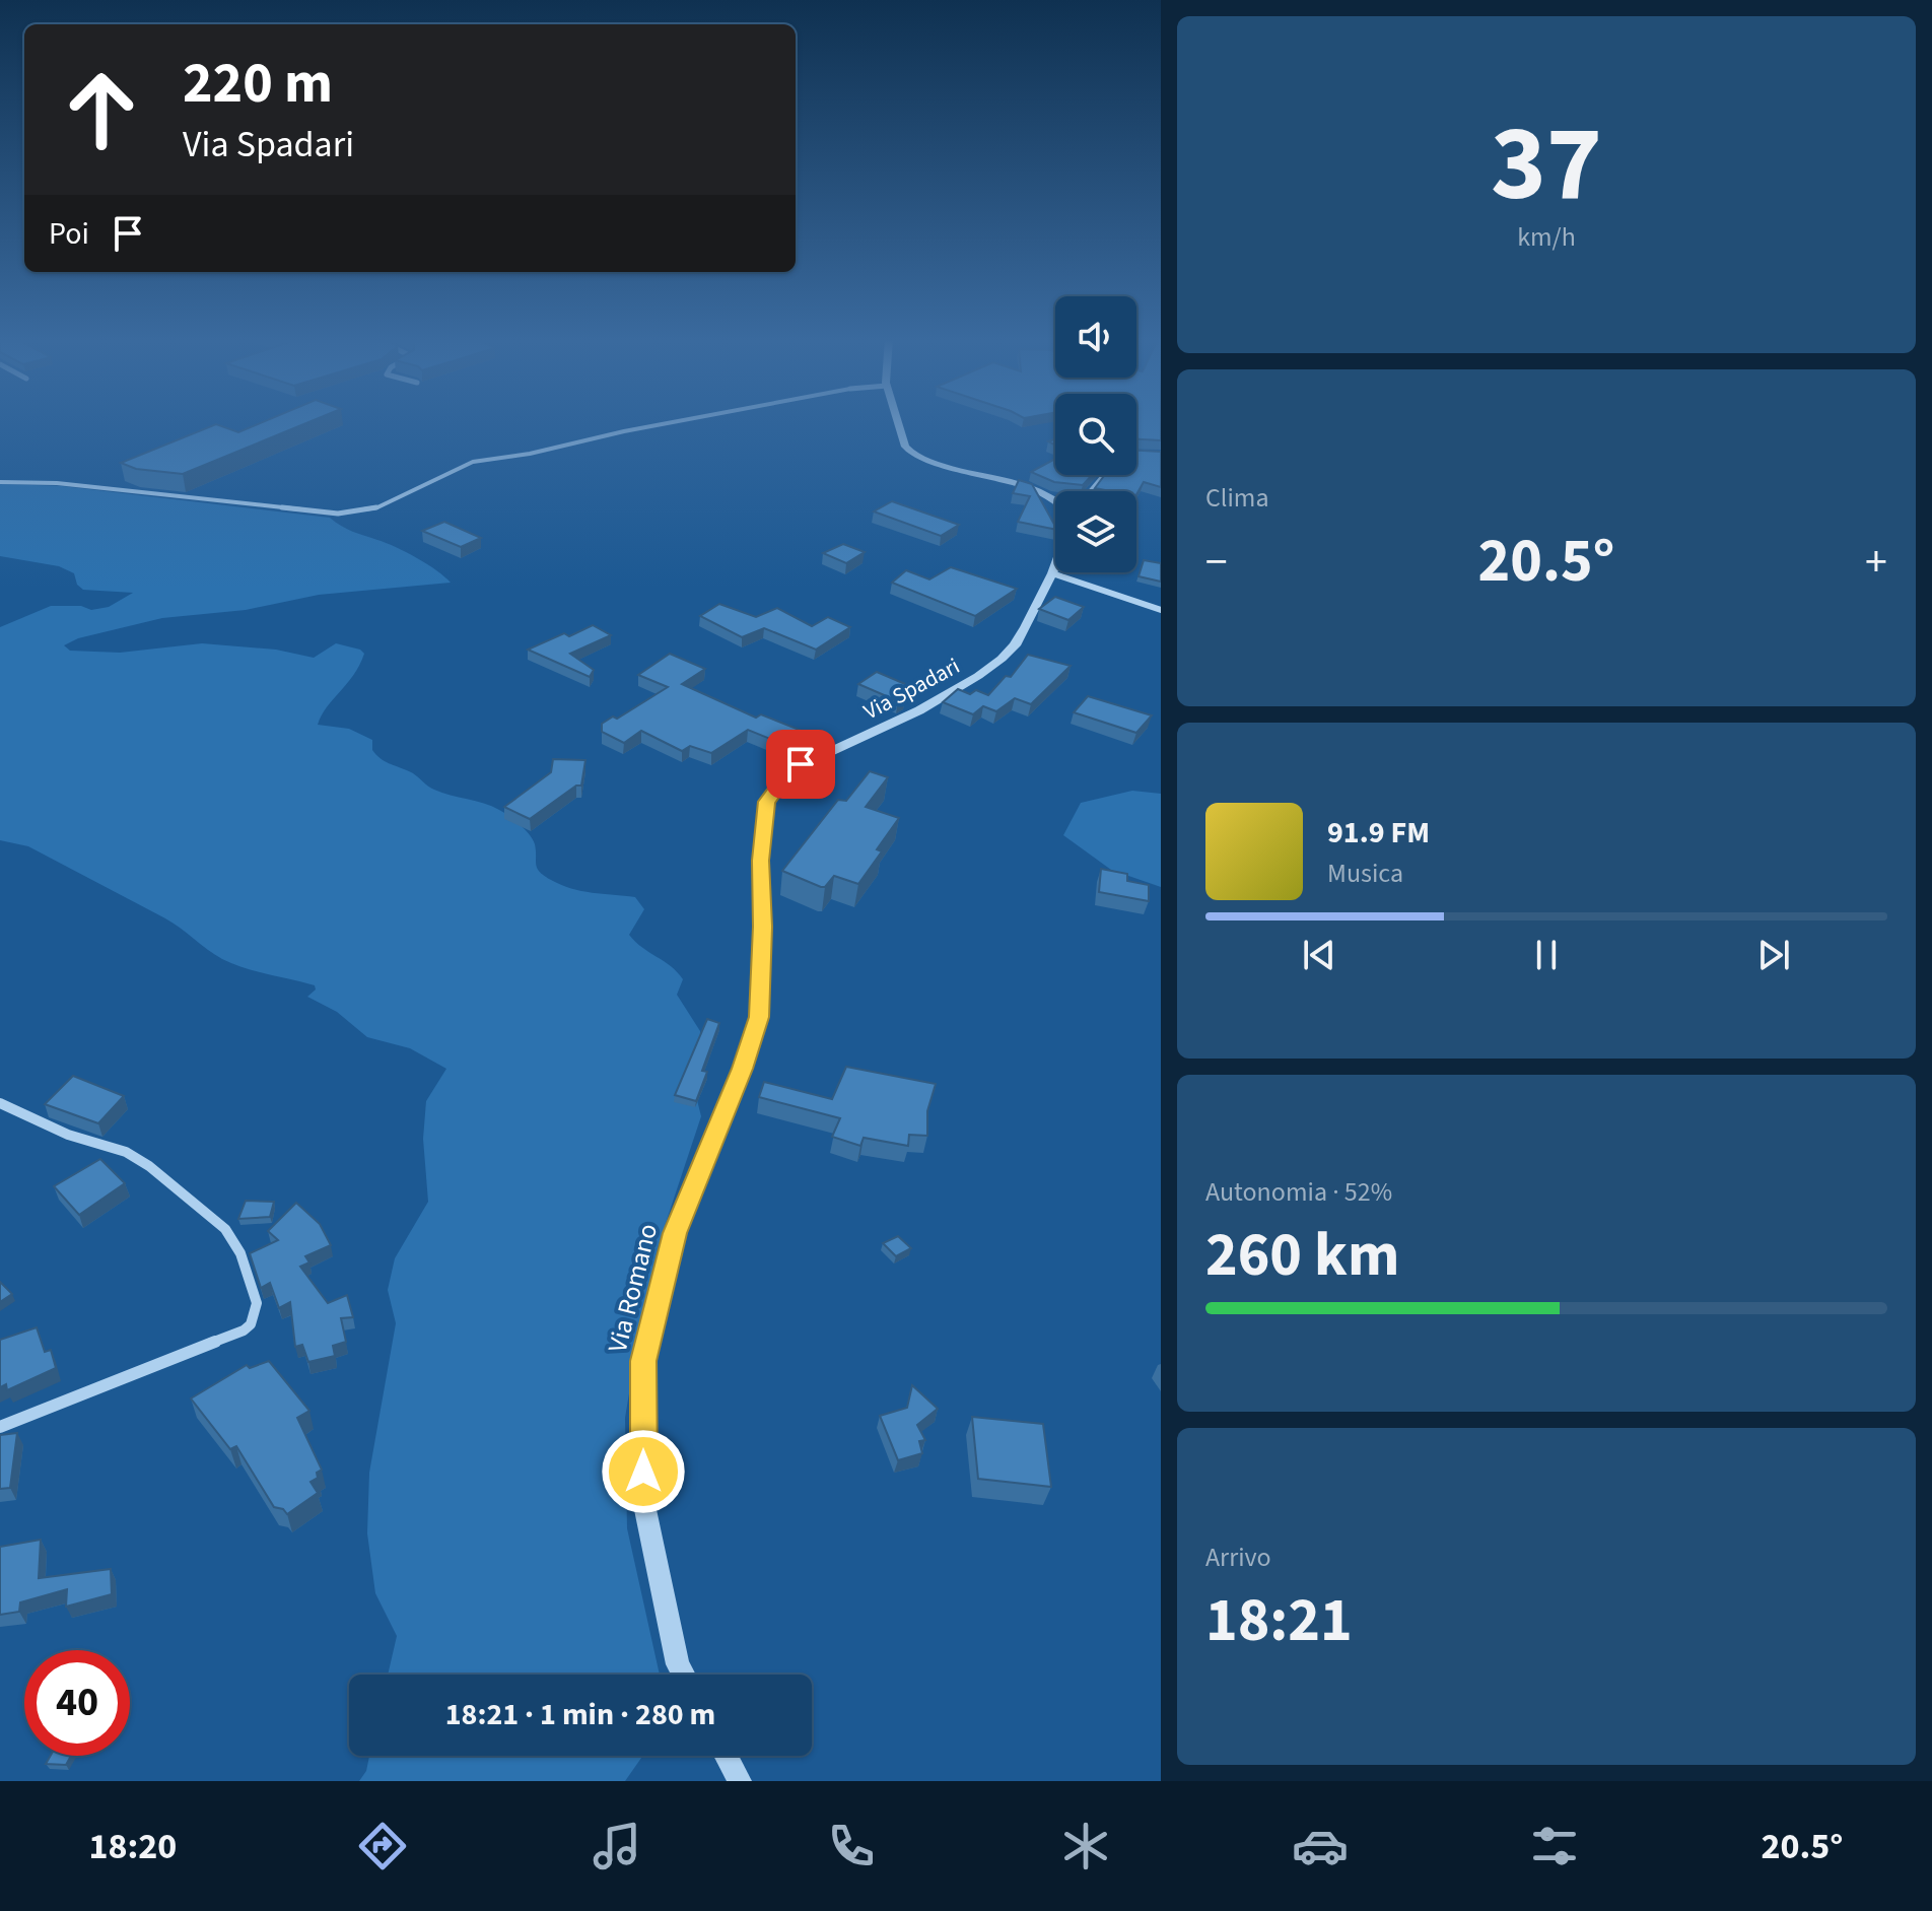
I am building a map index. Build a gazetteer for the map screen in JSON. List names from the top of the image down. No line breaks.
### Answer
{"streets":{"street":["Via Spadari","Via Romano"]},"crossings":[["Via Spadari","Via Romano"]],"page":{"tile":[["37","km/h"],"Clima",["Autonomia · 52%","260 km"],["Arrivo","18:21"]],"turn":["220 m","Via Spadari"],"then":"Poi","heat":["−","20.5°","+"],"song":["91.9 FM","Musica"],"limit":"40","trip":"18:21 · 1 min · 280 m","tabs":["18:20","20.5°"]}}
